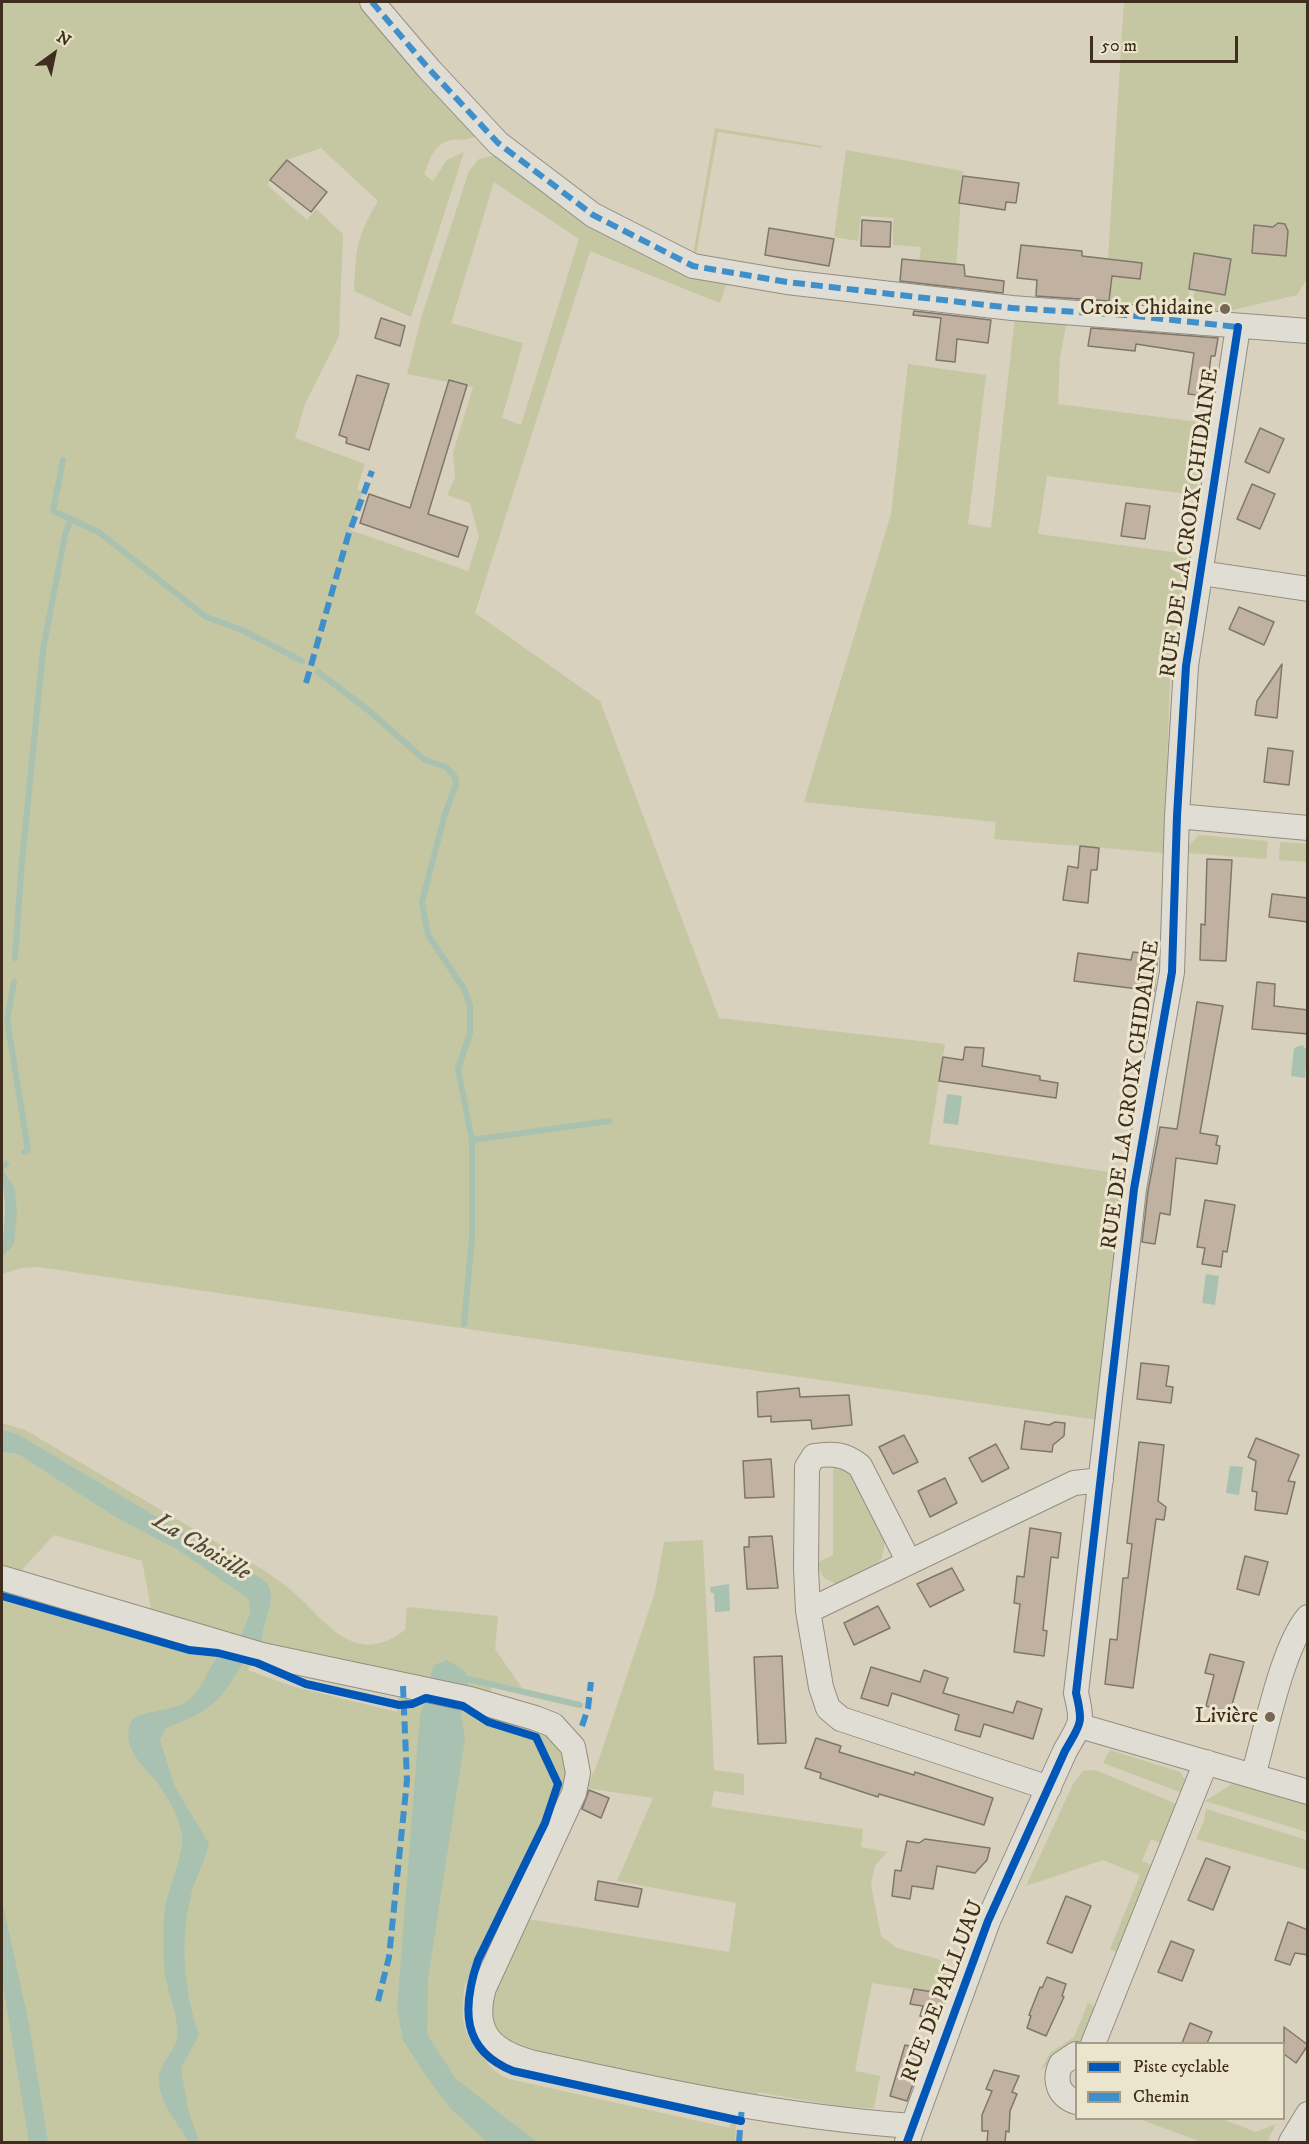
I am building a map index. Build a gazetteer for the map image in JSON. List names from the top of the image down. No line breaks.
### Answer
{"streets":{"street":["RUE DE LA CROIX CHIDAINE","RUE DE PALLUAU"]},"crossings":[["RUE DE LA CROIX CHIDAINE","RUE DE PALLUAU"]],"water":["La Choisille"],"places":["Croix Chidaine","Livière"],"legend":["Piste cyclable","Chemin"],"scale_bar":"50 m","north":"top right"}
